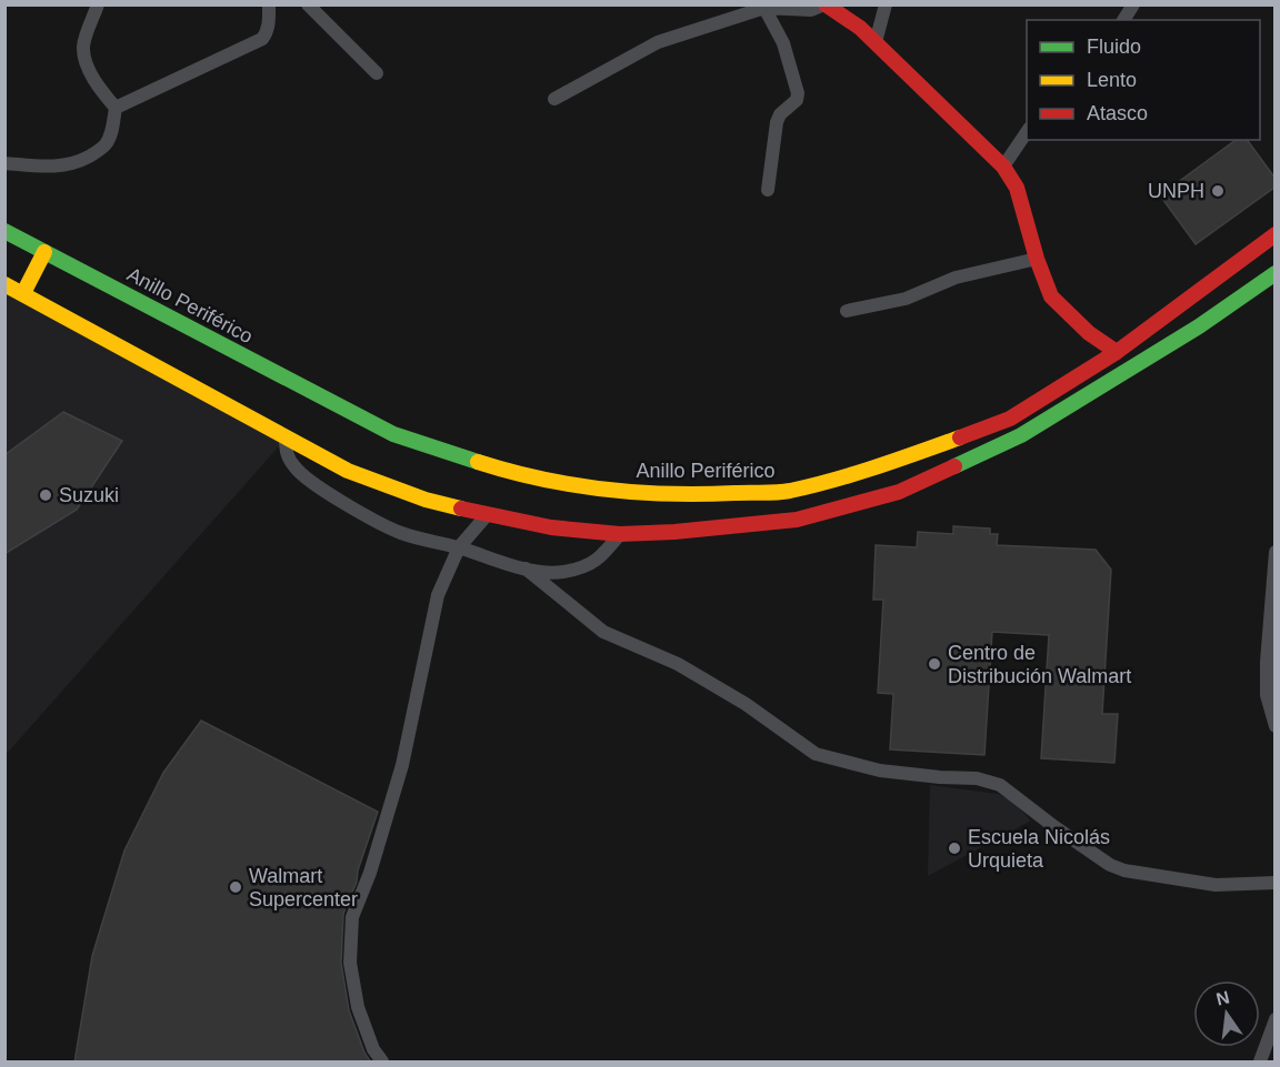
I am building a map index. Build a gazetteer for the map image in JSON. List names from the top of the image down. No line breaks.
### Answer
{"streets":{"main road":["Anillo Periférico"]},"places":["UNPH","Suzuki","Centro de Distribución Walmart","Escuela Nicolás Urquieta","Walmart Supercenter"],"legend":["Fluido","Lento","Atasco"],"north":"top"}
